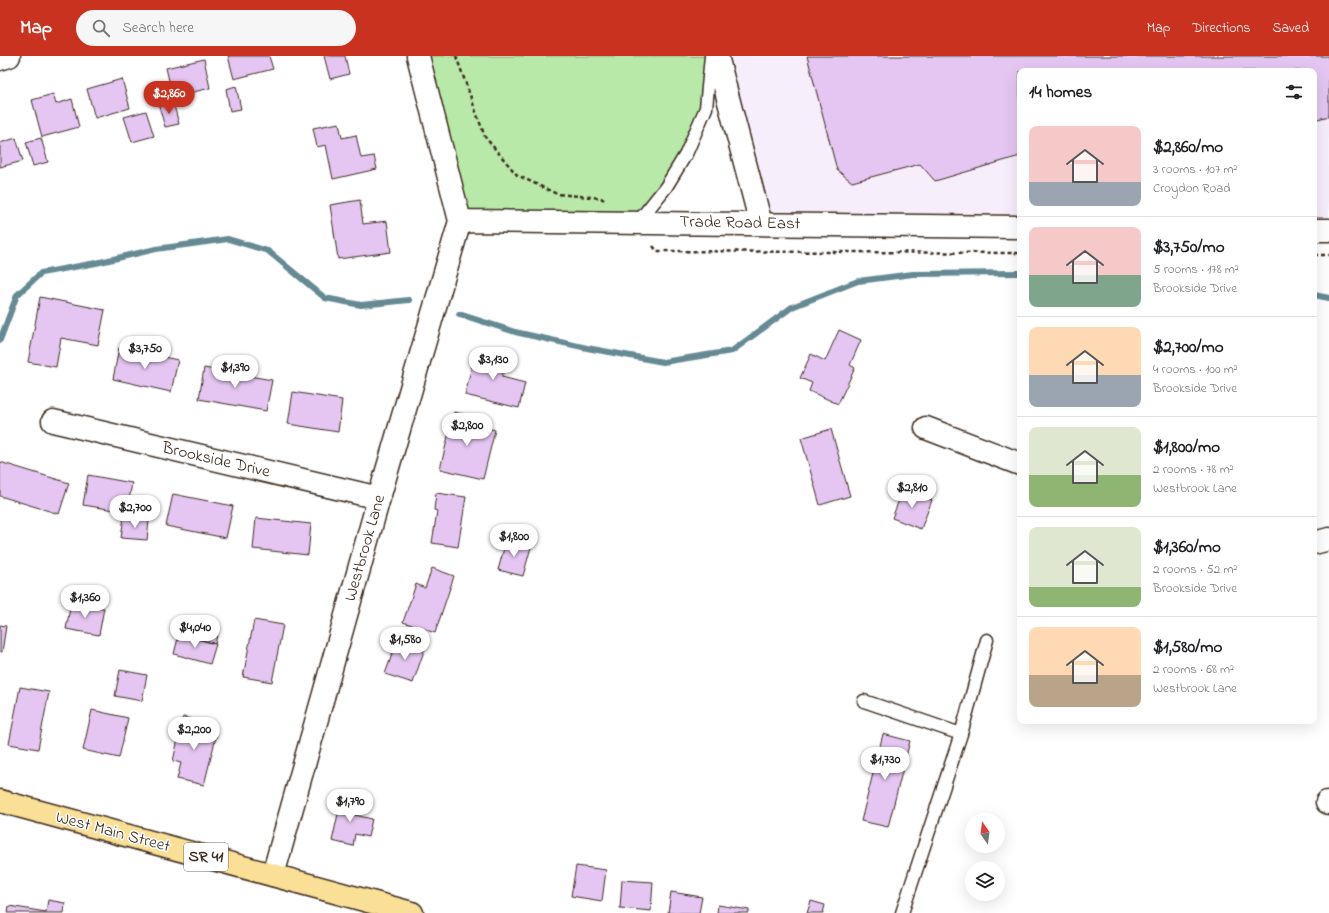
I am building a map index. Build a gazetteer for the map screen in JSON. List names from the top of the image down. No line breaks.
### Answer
{"streets":{"main road":["West Main Street","SR 41"],"street":["Trade Road East","Brookside Drive","Westbrook Lane"]},"crossings":[["Trade Road East","Westbrook Lane"],["Brookside Drive","Westbrook Lane"],["Westbrook Lane","West Main Street"]],"north":"top","page":{"header":"Map","search":"Search here","nav":["Map","Directions","Saved"],"heading":"14 homes","price":["$2,860","$3,750","$3,130","$1,390","$2,800","$2,810","$2,700","$1,800","$1,360","$4,040","$1,580","$2,200","$1,730","$1,790"],"list":[{"name":"$2,860/mo","note":"3 rooms · 107 m² · Croydon Road"},{"name":"$3,750/mo","note":"5 rooms · 178 m² · Brookside Drive"},{"name":"$2,700/mo","note":"4 rooms · 100 m² · Brookside Drive"},{"name":"$1,800/mo","note":"2 rooms · 78 m² · Westbrook Lane"},{"name":"$1,360/mo","note":"2 rooms · 52 m² · Brookside Drive"},{"name":"$1,580/mo","note":"2 rooms · 68 m² · Westbrook Lane"}]}}
